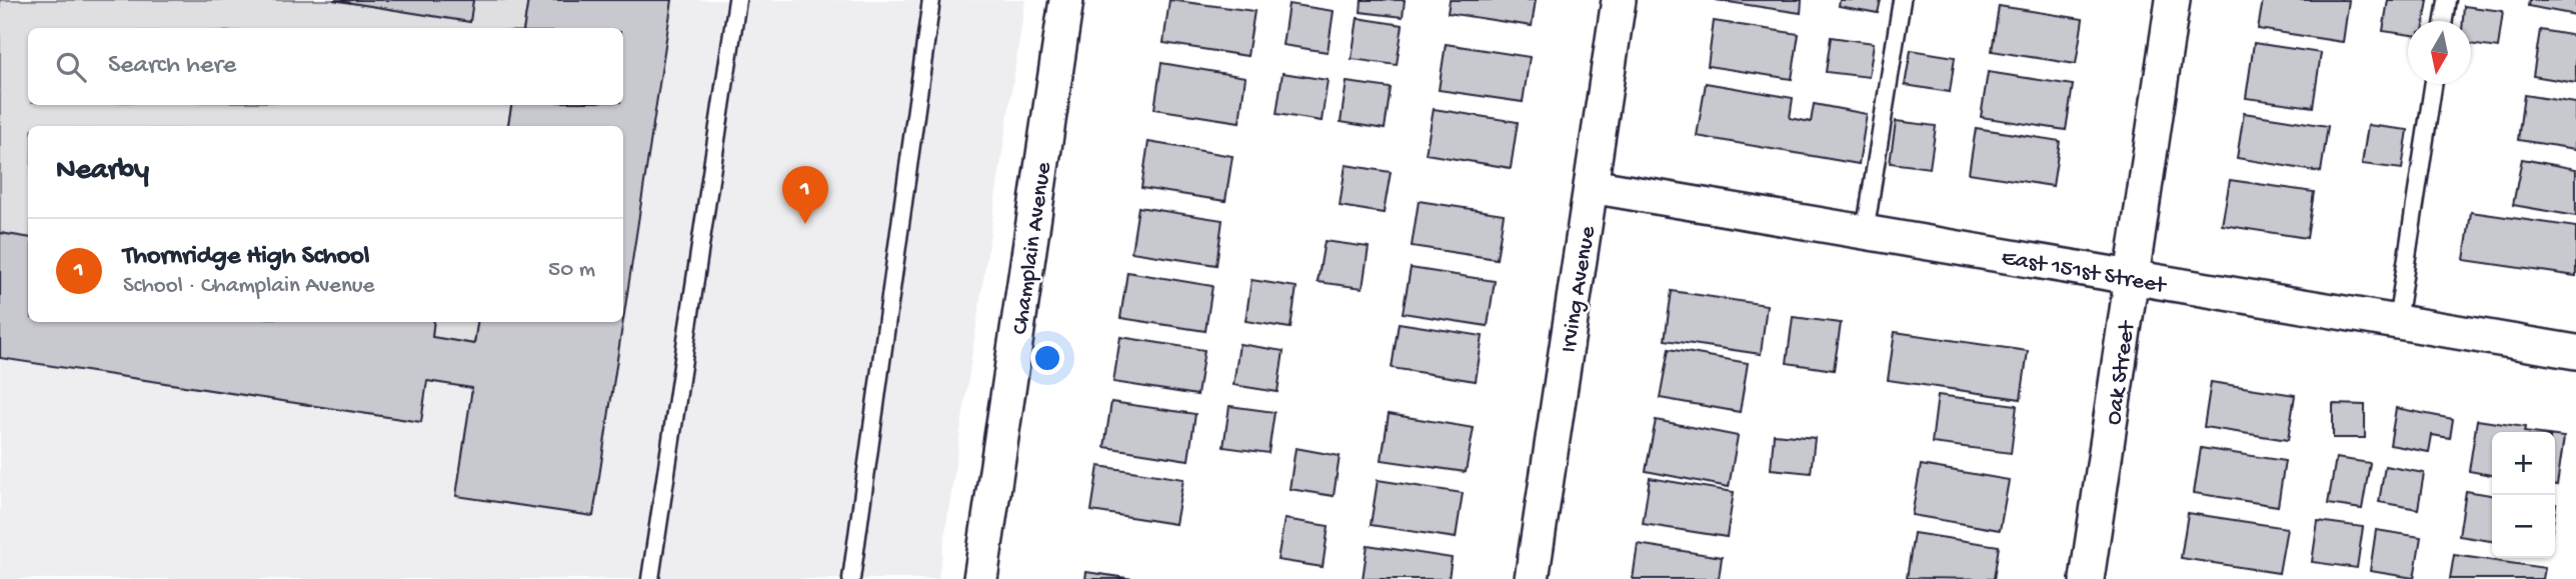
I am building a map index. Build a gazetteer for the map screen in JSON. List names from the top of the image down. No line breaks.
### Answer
{"streets":{"street":["Champlain Avenue","East 151st Street","Irving Avenue","Oak Street"]},"crossings":[["East 151st Street","Irving Avenue"],["East 151st Street","Oak Street"]],"north":"bottom","page":{"search":"Search here","heading":"Nearby","pins":"1","list":[{"mark":"1","name":"Thornridge High School","note":"School · Champlain Avenue","value":"50 m"}],"map_buttons":["+","−"]}}
